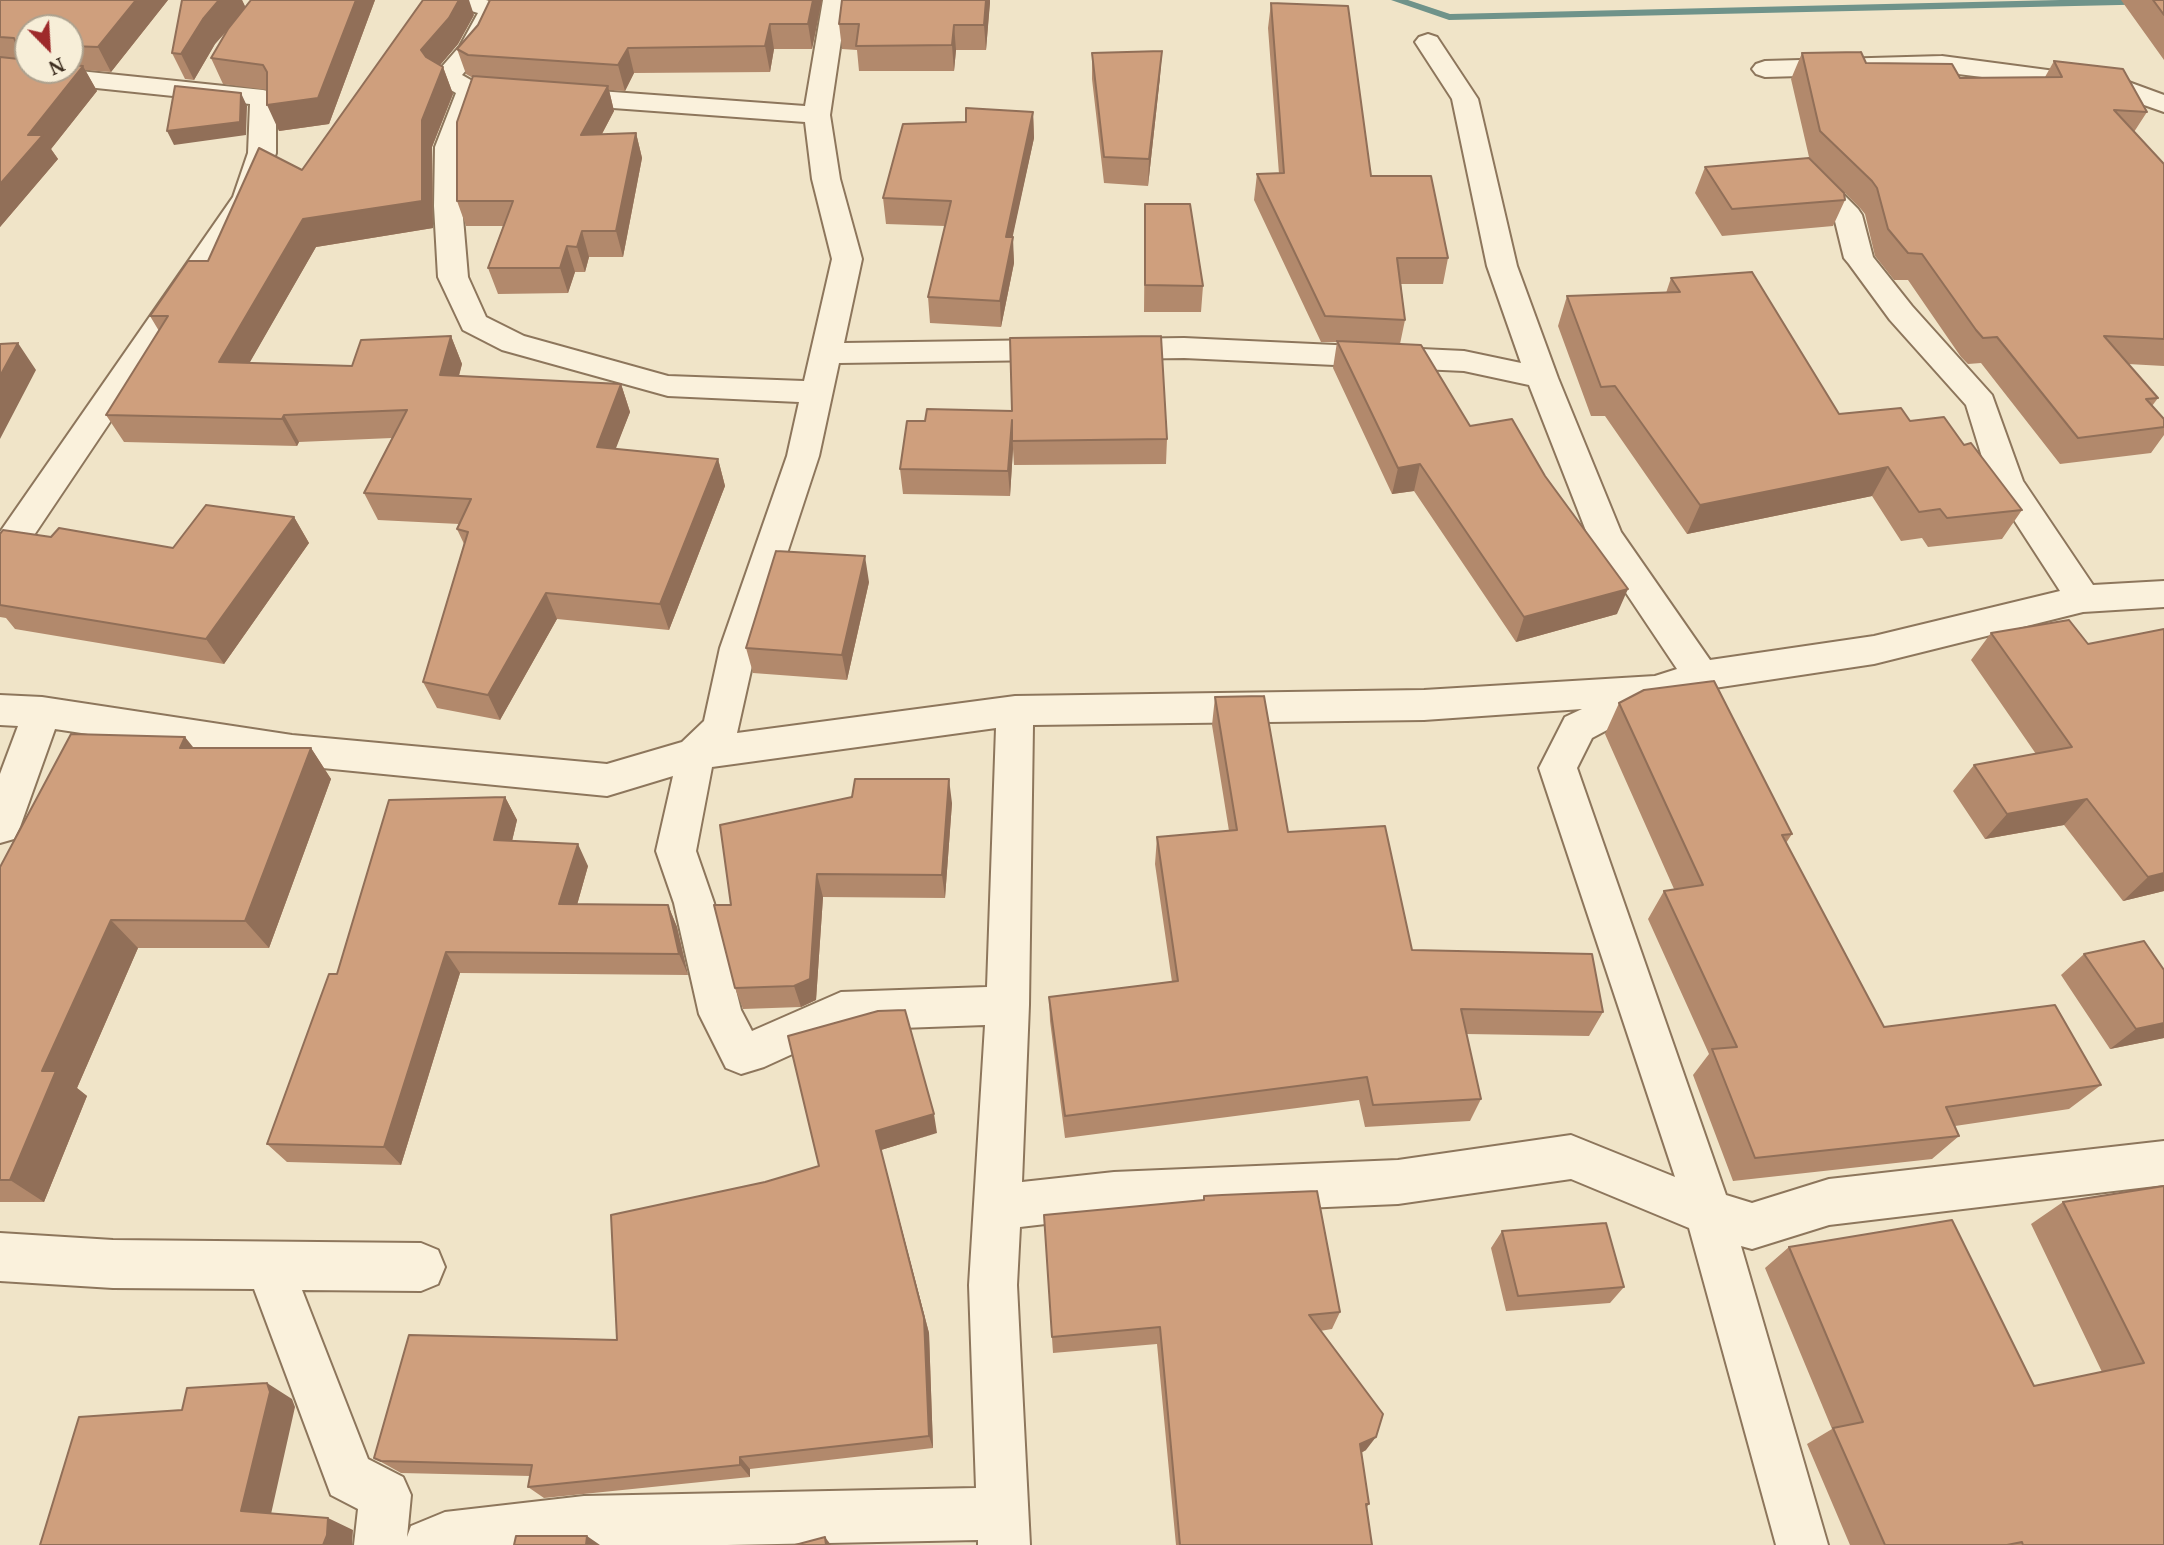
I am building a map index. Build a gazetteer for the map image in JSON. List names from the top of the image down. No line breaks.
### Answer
{"north":"bottom right"}
